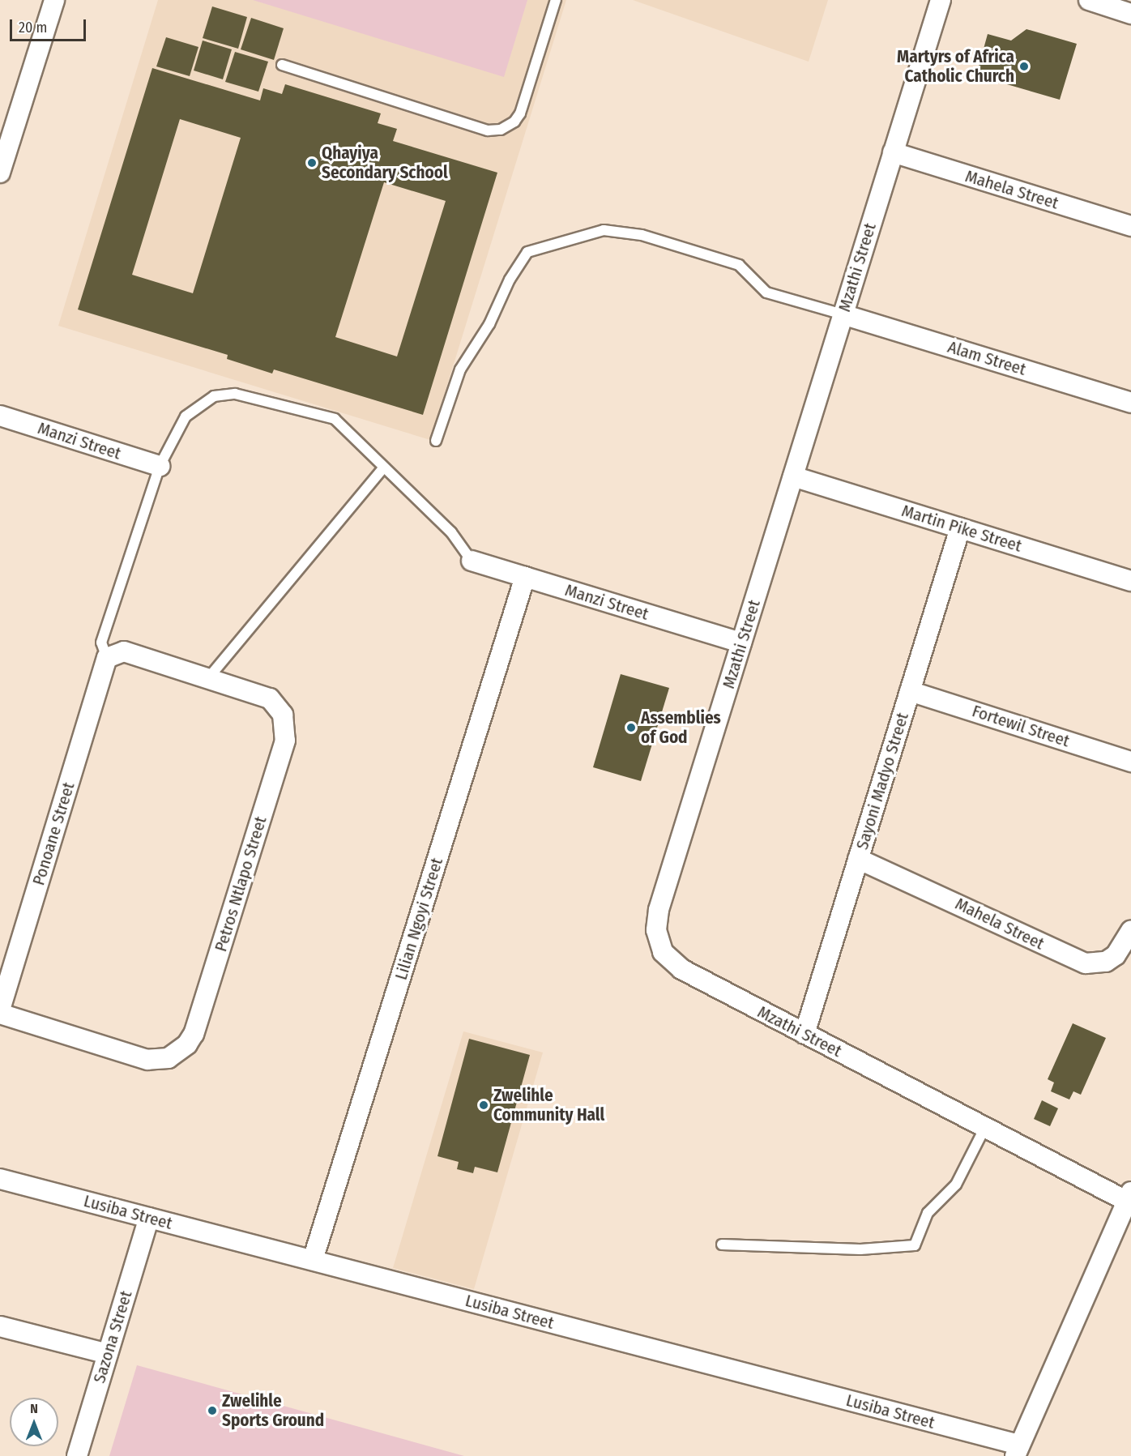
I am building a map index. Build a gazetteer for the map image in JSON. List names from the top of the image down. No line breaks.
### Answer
{"streets":{"street":["Mahela Street","Mzathi Street","Alam Street","Manzi Street","Martin Pike Street","Fortewil Street","Sayoni Madyo Street","Ponoane Street","Petros Ntlapo Street","Lilian Ngoyi Street","Lusiba Street","Sazona Street"]},"crossings":[["Mahela Street","Mzathi Street"],["Mahela Street","Sayoni Madyo Street"],["Mzathi Street","Alam Street"],["Mzathi Street","Manzi Street"],["Mzathi Street","Martin Pike Street"],["Mzathi Street","Sayoni Madyo Street"],["Mzathi Street","Lusiba Street"],["Manzi Street","Lilian Ngoyi Street"],["Martin Pike Street","Sayoni Madyo Street"],["Fortewil Street","Sayoni Madyo Street"],["Ponoane Street","Petros Ntlapo Street"],["Lilian Ngoyi Street","Lusiba Street"],["Lusiba Street","Sazona Street"]],"places":["Martyrs of Africa Catholic Church","Qhayiya Secondary School","Assemblies of God","Zwelihle Community Hall","Zwelihle Sports Ground"],"scale_bar":"20 m","north":"top"}
